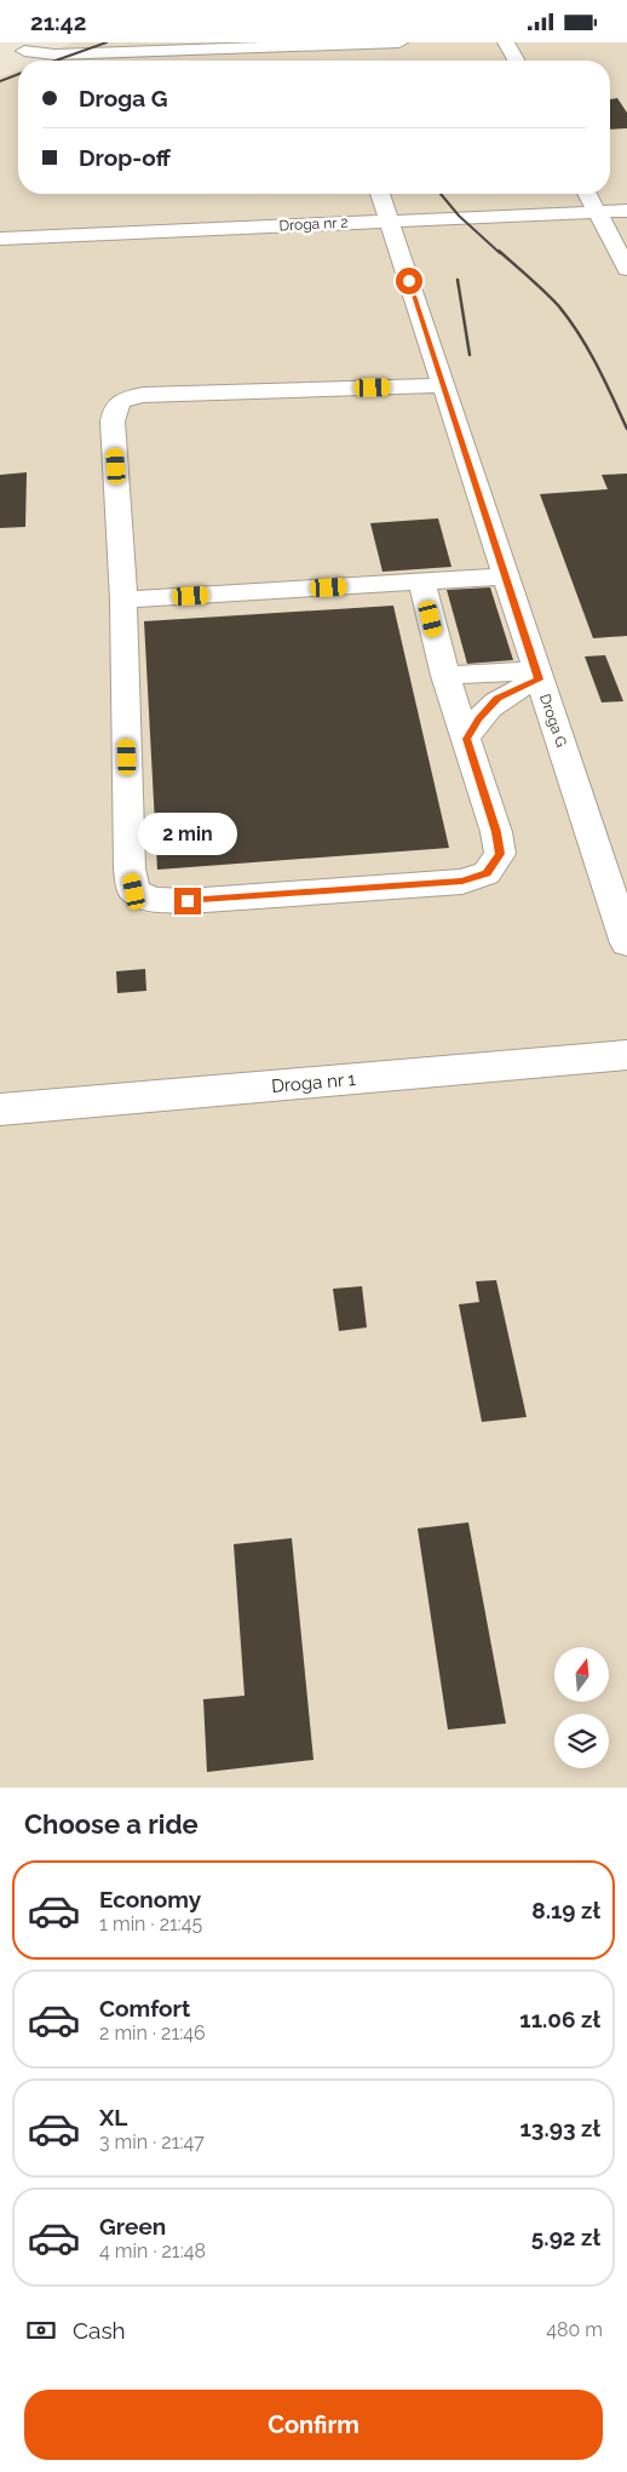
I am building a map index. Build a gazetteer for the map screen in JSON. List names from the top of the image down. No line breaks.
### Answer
{"streets":{"street":["Droga nr 2","Droga G","Droga nr 1"]},"crossings":[["Droga nr 2","Droga G"]],"north":"top","page":{"status":"21:42","banner":["Droga G","Drop-off"],"bubble":"2 min","heading":"Choose a ride","list":[{"name":"Economy","note":"1 min · 21:45","value":"8.19 zł"},{"name":"Comfort","note":"2 min · 21:46","value":"11.06 zł"},{"name":"XL","note":"3 min · 21:47","value":"13.93 zł"},{"name":"Green","note":"4 min · 21:48","value":"5.92 zł"}],"pay":["Cash","480 m"],"buttons":"Confirm"}}
